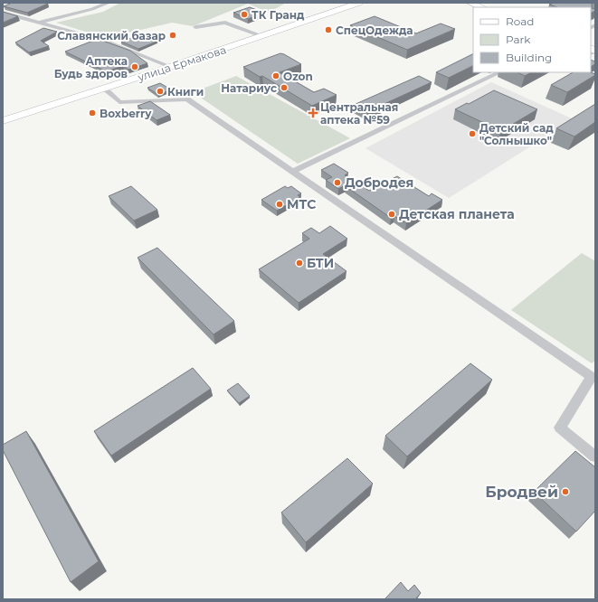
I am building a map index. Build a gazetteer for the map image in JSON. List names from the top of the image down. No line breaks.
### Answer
{"streets":{"street":["улица Ермакова"]},"places":{"other":["ТК Гранд","СпецОдежда","Славянский базар","Аптека Будь здоров","Ozon","Натариус","Книги","Boxberry","Детский сад \"Солнышко\"","Добродея","МТС","Детская планета","БТИ","Бродвей"],"health":["Центральная аптека №59"]},"legend":["Road","Park","Building"]}
